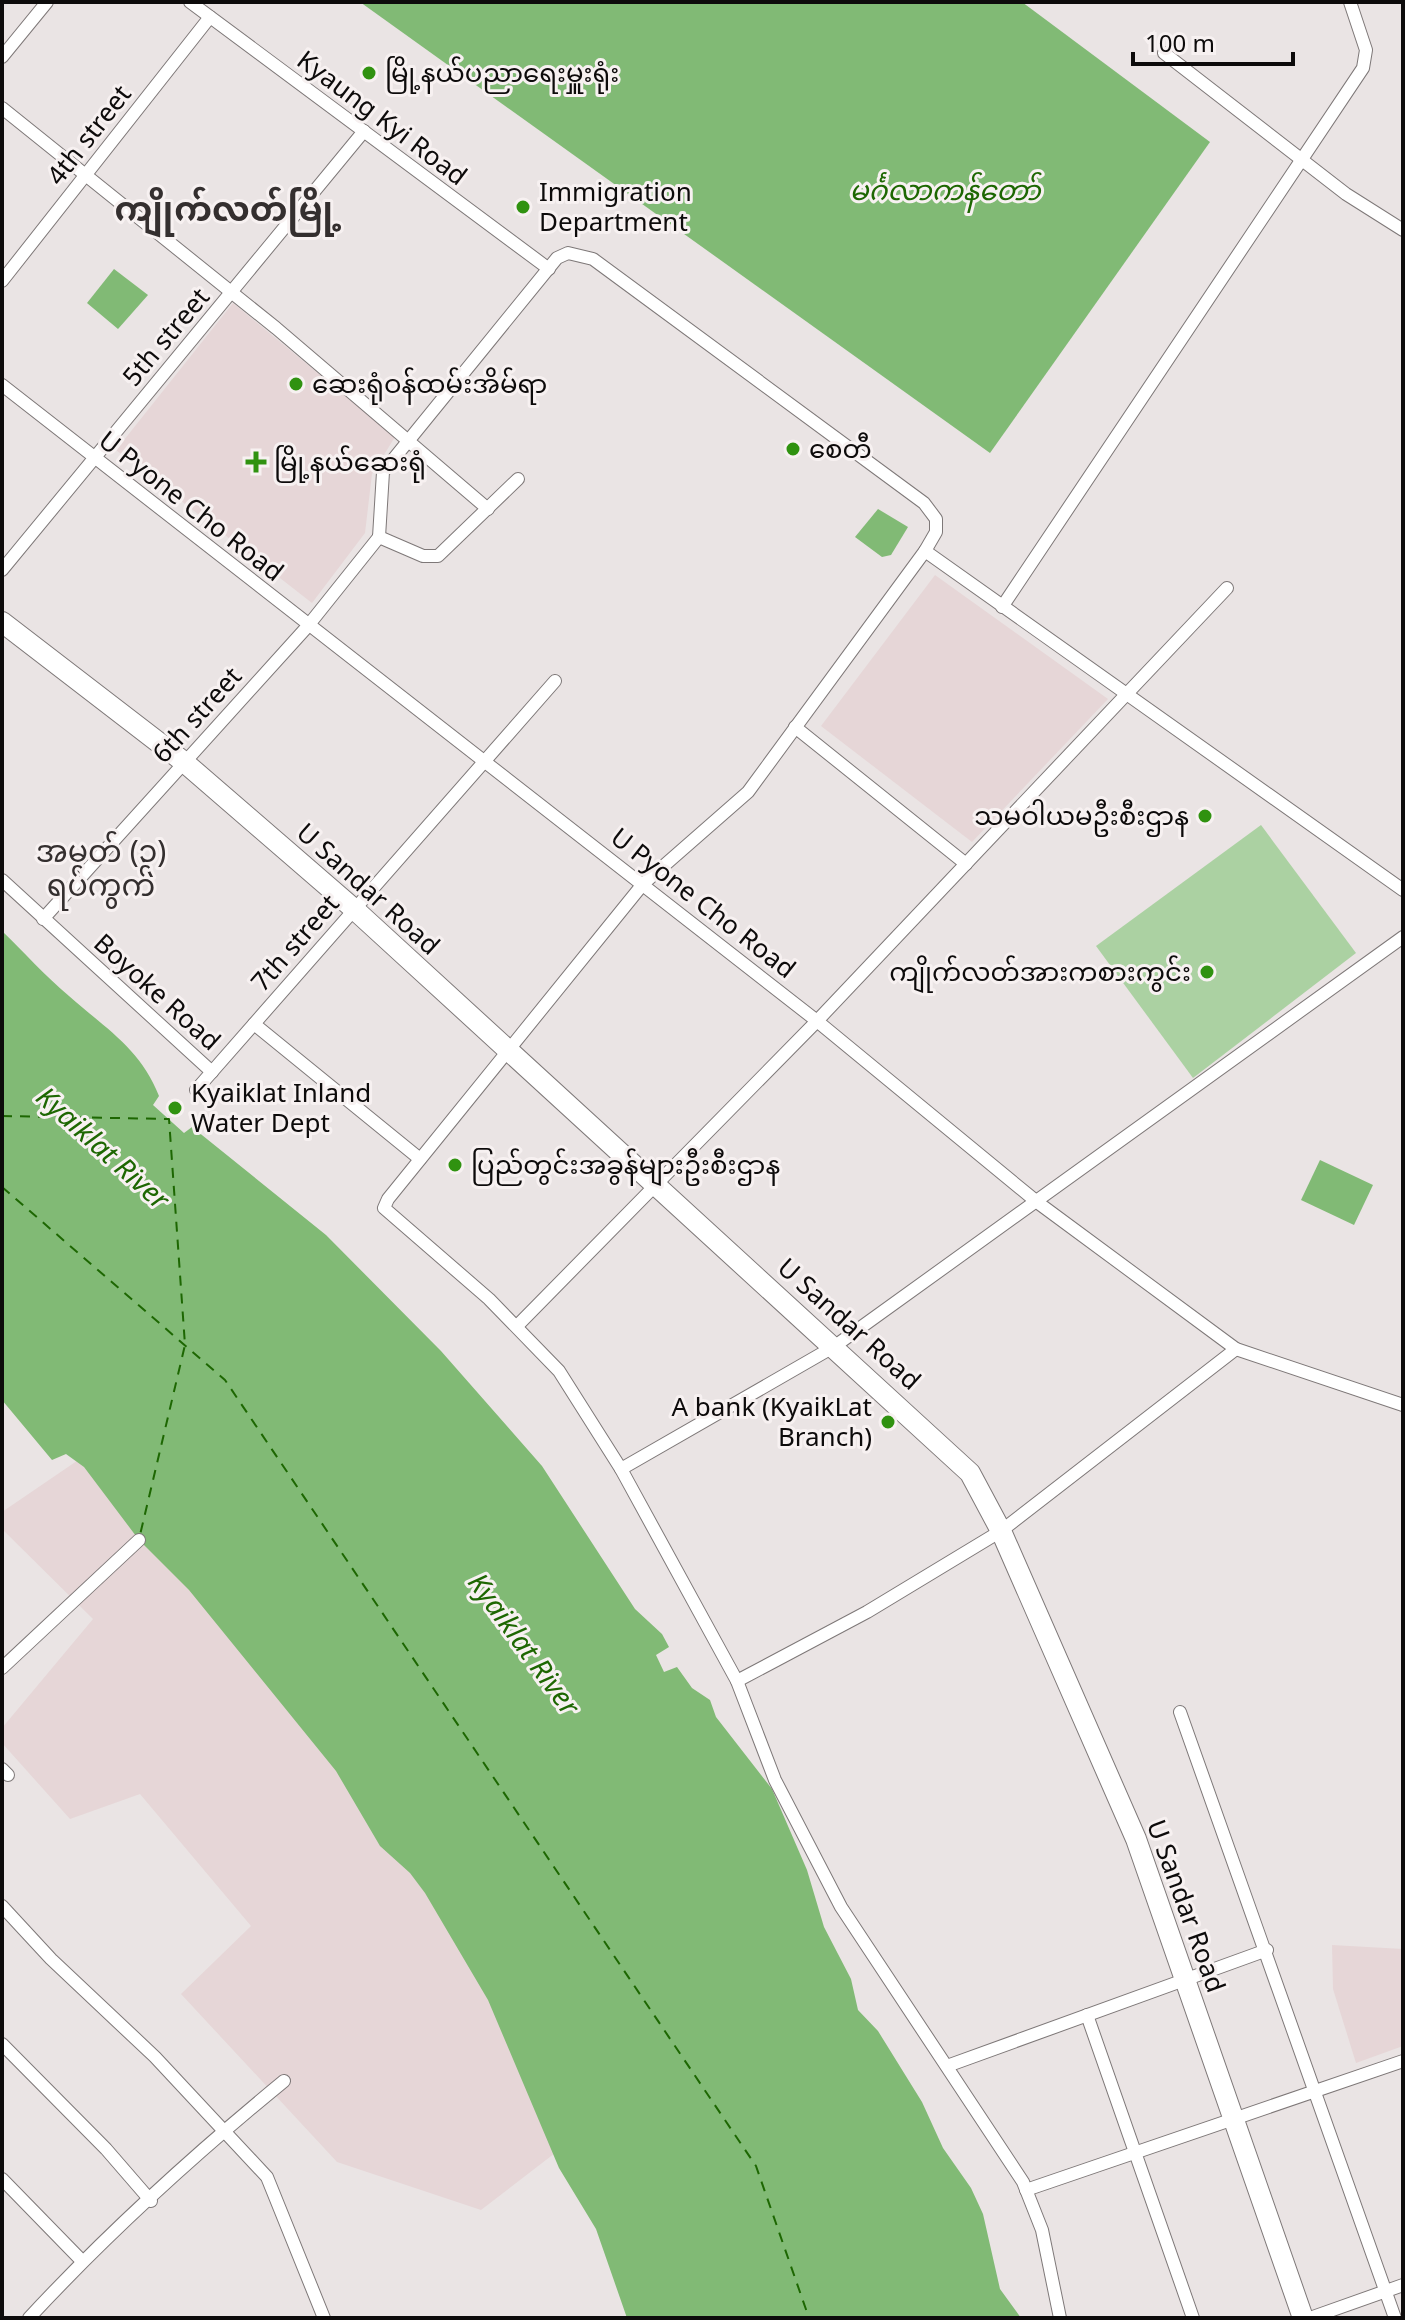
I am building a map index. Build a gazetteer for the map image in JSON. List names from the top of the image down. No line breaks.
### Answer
{"streets":{"main road":["U Sandar Road"],"street":["Kyaung Kyi Road","4th street","5th street","U Pyone Cho Road","6th street","7th street","Boyoke Road"]},"crossings":[["Kyaung Kyi Road","4th street"],["Kyaung Kyi Road","5th street"],["5th street","U Pyone Cho Road"],["U Pyone Cho Road","6th street"],["U Pyone Cho Road","7th street"],["6th street","U Sandar Road"],["6th street","Boyoke Road"],["U Sandar Road","7th street"],["7th street","Boyoke Road"]],"districts":["ကျိုက်လတ်မြို့","အမှတ် (၃) ရပ်ကွက်"],"water":["မင်္ဂလာကန်တော်","Kyaiklat River"],"places":{"other":["မြို့နယ်ပညာရေးမှူးရုံး","Immigration Department","ဆေးရုံဝန်ထမ်းအိမ်ရာ","စေတီ","သမဝါယမဦးစီးဌာန","ကျိုက်လတ်အားကစားကွင်း","Kyaiklat Inland Water Dept","ပြည်တွင်းအခွန်များဦးစီးဌာန","A bank (KyaikLat Branch)"],"health":["မြို့နယ်ဆေးရုံ"]},"scale_bar":"100 m"}
